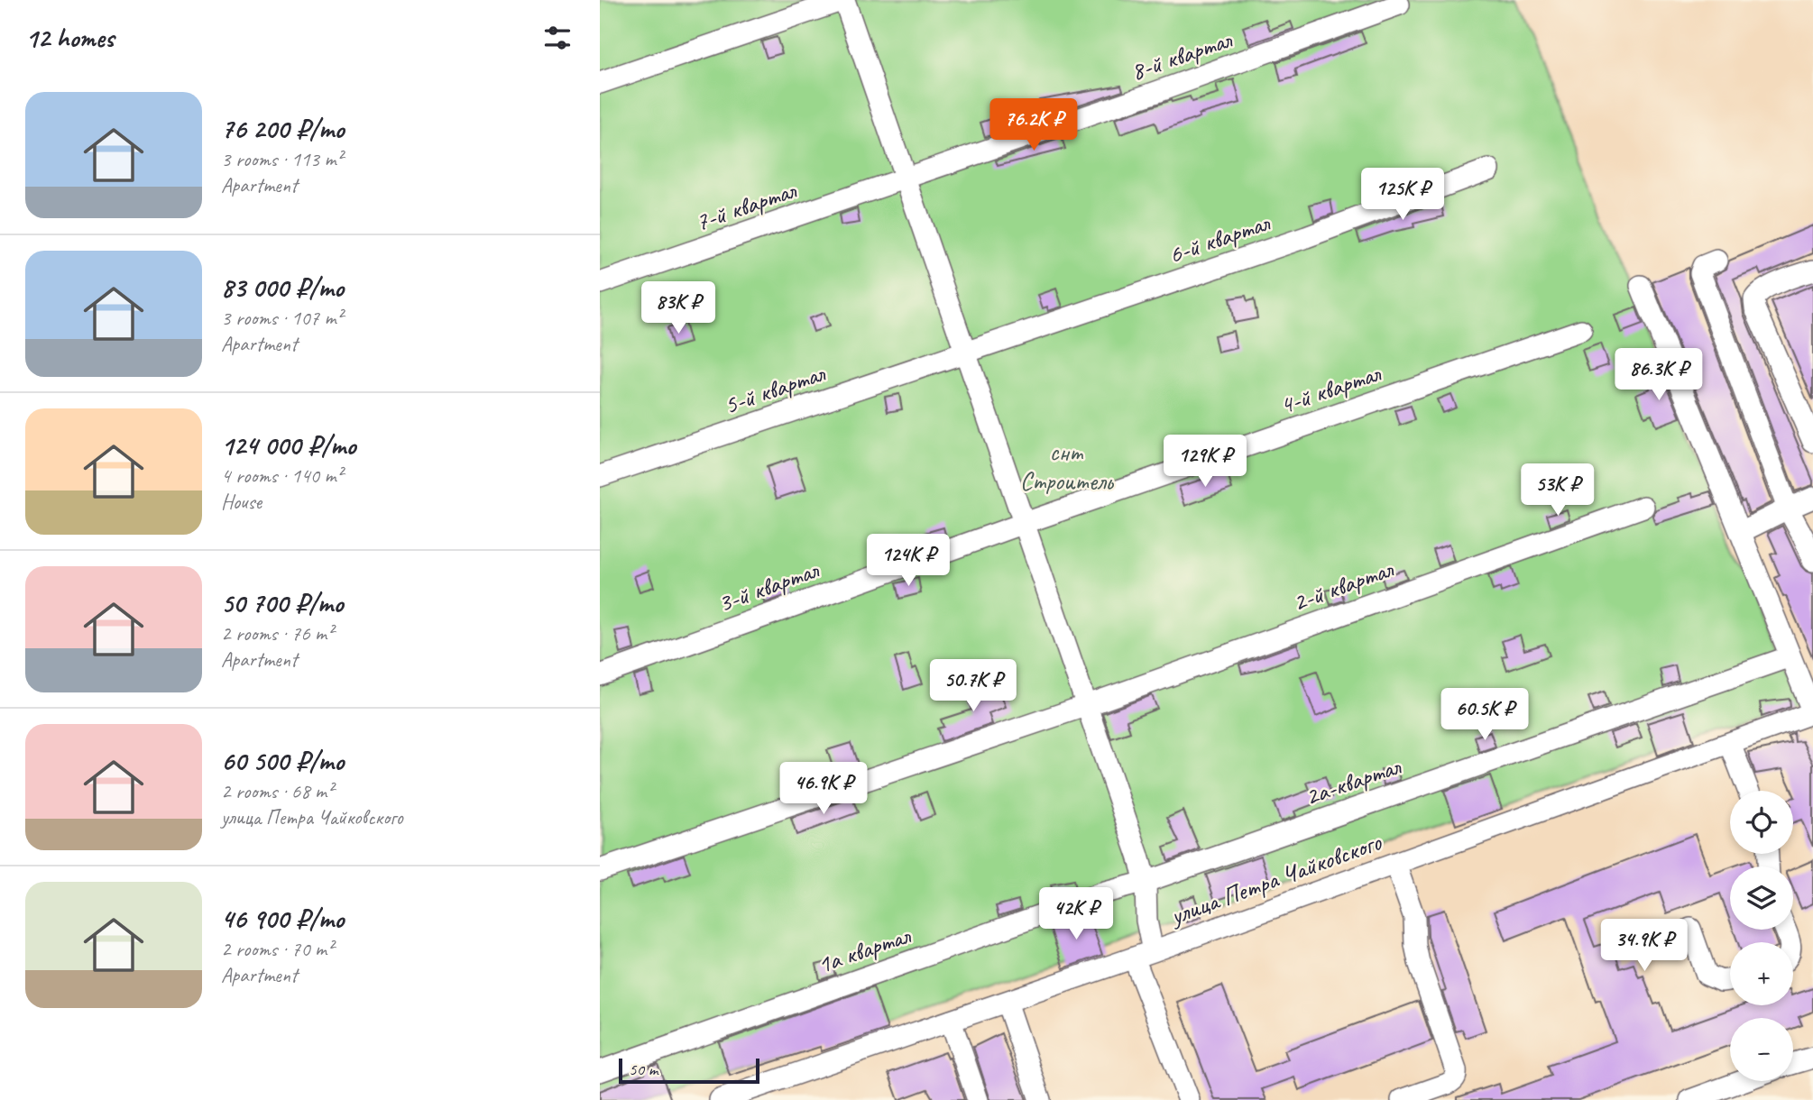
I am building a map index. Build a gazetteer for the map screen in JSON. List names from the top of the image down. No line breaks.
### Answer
{"streets":{"street":["8-й квартал","7-й квартал","6-й квартал","5-й квартал","4-й квартал","2-й квартал","3-й квартал","2а-квартал","улица Петра Чайковского","1а квартал"]},"crossings":[["8-й квартал","7-й квартал"],["6-й квартал","5-й квартал"],["4-й квартал","3-й квартал"],["2а-квартал","1а квартал"]],"parks":["снт Строитель"],"scale_bar":"50 m","page":{"heading":"12 homes","list":[{"name":"76 200 ₽/mo","note":"3 rooms · 113 m² · Apartment"},{"name":"83 000 ₽/mo","note":"3 rooms · 107 m² · Apartment"},{"name":"124 000 ₽/mo","note":"4 rooms · 140 m² · House"},{"name":"50 700 ₽/mo","note":"2 rooms · 76 m² · Apartment"},{"name":"60 500 ₽/mo","note":"2 rooms · 68 m² · улица Петра Чайковского"},{"name":"46 900 ₽/mo","note":"2 rooms · 70 m² · Apartment"}],"price":["76.2K ₽","125K ₽","83K ₽","86.3K ₽","129K ₽","53K ₽","124K ₽","50.7K ₽","60.5K ₽","46.9K ₽","42K ₽","34.9K ₽"],"map_buttons":["+","−"],"scale":"50 m"}}
